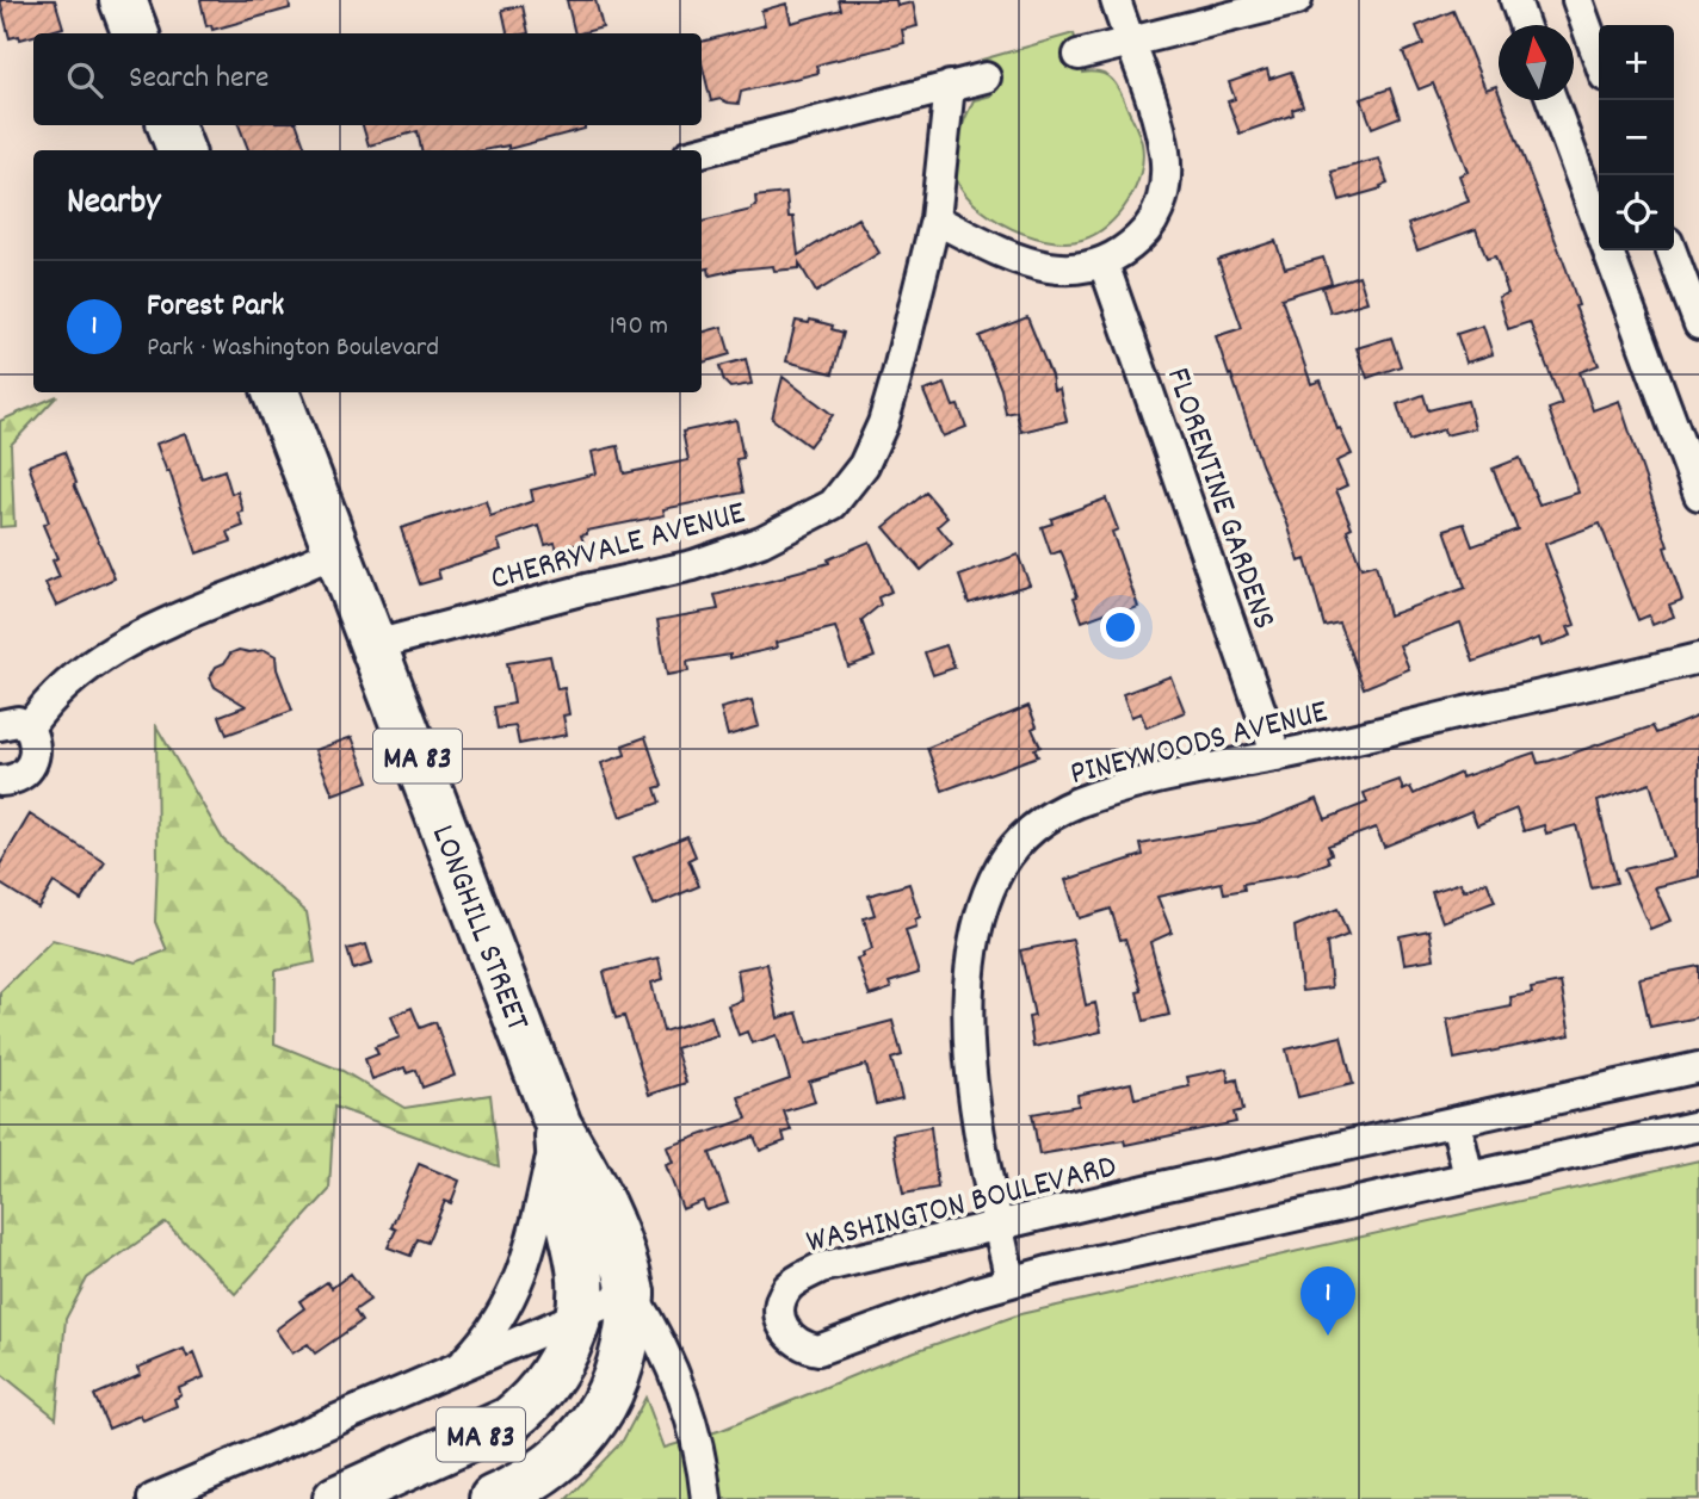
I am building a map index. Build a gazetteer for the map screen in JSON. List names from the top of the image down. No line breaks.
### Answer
{"streets":{"main road":["MA 83","LONGHILL STREET"],"street":["FLORENTINE GARDENS","CHERRYVALE AVENUE","PINEYWOODS AVENUE","WASHINGTON BOULEVARD"]},"crossings":[["FLORENTINE GARDENS","PINEYWOODS AVENUE"],["CHERRYVALE AVENUE","LONGHILL STREET"],["PINEYWOODS AVENUE","WASHINGTON BOULEVARD"],["MA 83","LONGHILL STREET"]],"north":"top","page":{"map_buttons":["+","−"],"search":"Search here","heading":"Nearby","list":[{"mark":"1","name":"Forest Park","note":"Park · Washington Boulevard","value":"190 m"}],"pins":"1"}}
